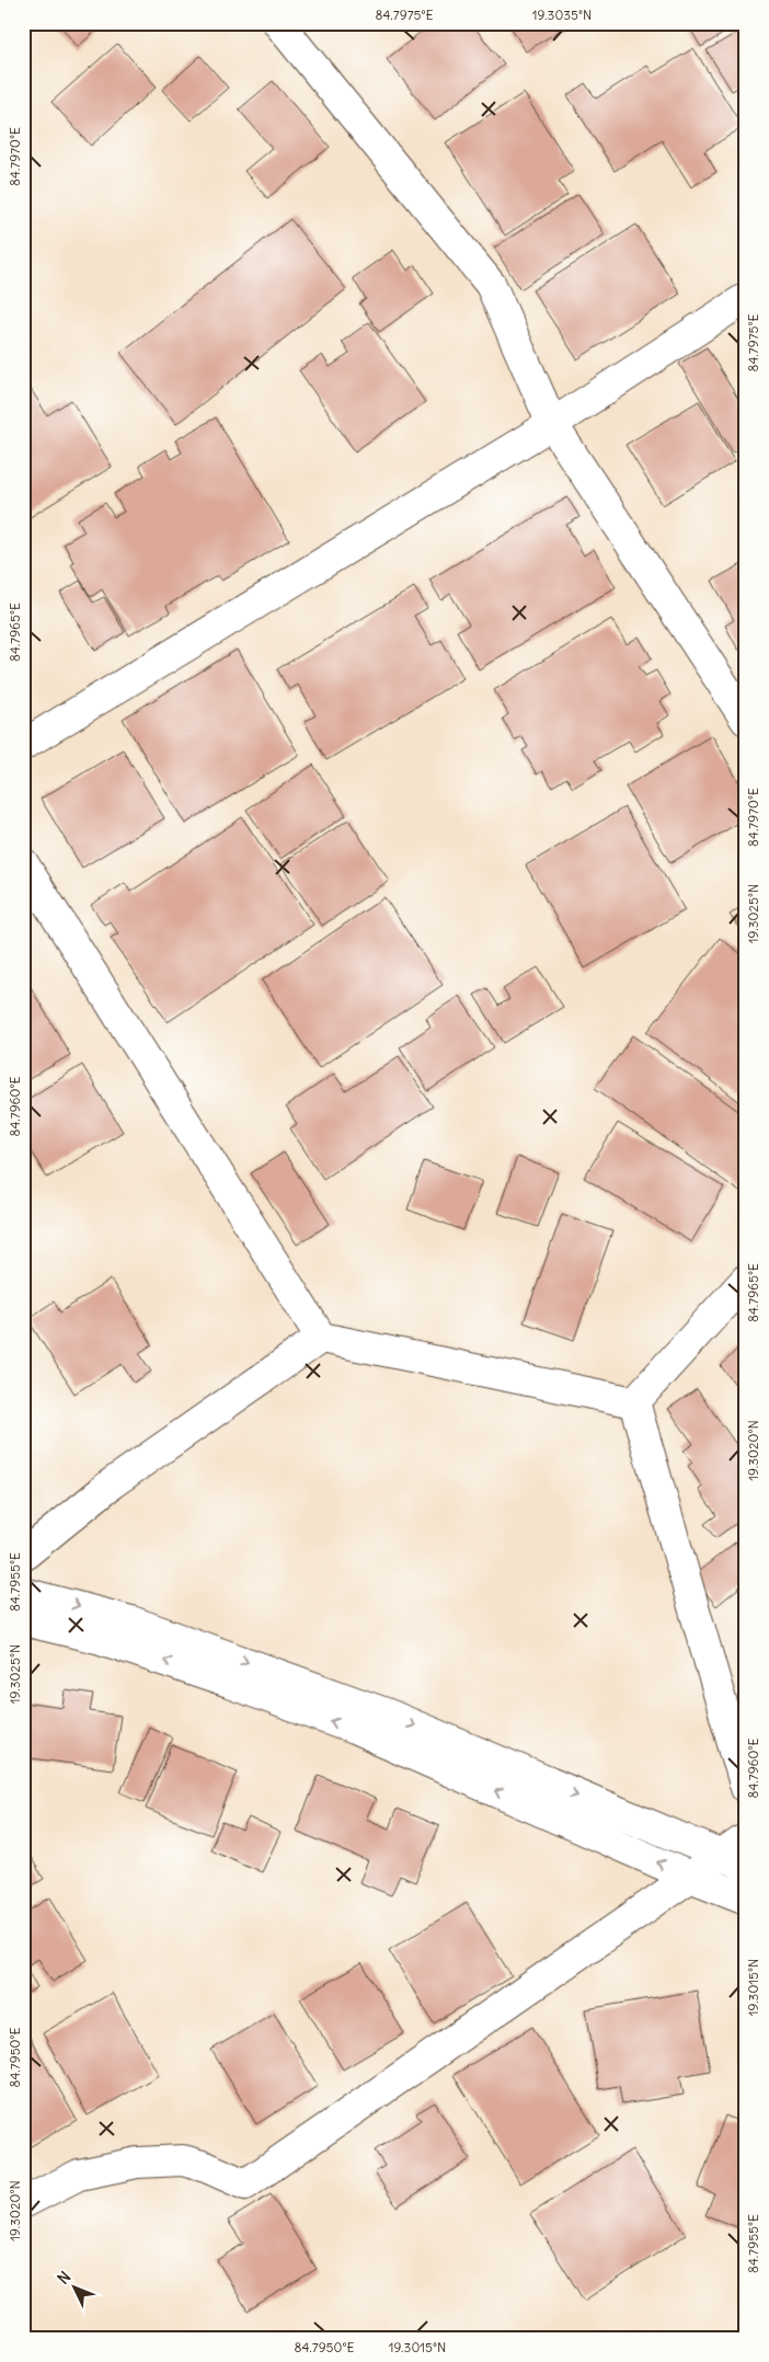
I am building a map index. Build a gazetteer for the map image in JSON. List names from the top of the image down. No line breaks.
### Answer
{"north":"top left","coordinates":["84.7975°E","19.3035°N","84.7970°E","84.7965°E","19.3025°N","84.7960°E","19.3020°N","84.7955°E","19.3015°N","84.7950°E"]}
